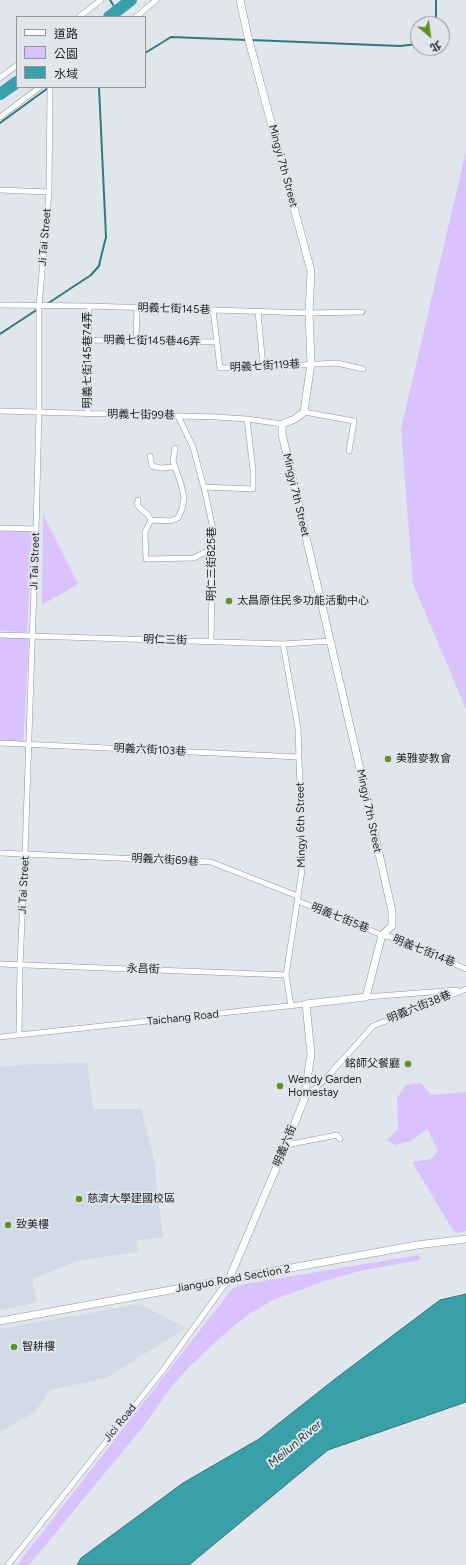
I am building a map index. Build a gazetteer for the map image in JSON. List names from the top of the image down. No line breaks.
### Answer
{"streets":{"street":["Mingyi 7th Street","Ji Tai Street","明義七街145巷","明義七街145巷46弄","明義七街145巷74弄","明義七街119巷","明義七街99巷","明仁三街825巷","明仁三街","明義六街103巷","Mingyi 6th Street","明義六街69巷","明義七街5巷","明義七街14巷","永昌街","明義六街38巷","Taichang Road","明義六街","Jianguo Road Section 2","Jici Road"]},"crossings":[["Mingyi 7th Street","明義七街145巷"],["Mingyi 7th Street","明義七街119巷"],["Mingyi 7th Street","明義七街99巷"],["Mingyi 7th Street","明仁三街"],["Mingyi 7th Street","明義七街5巷"],["Mingyi 7th Street","明義七街14巷"],["Mingyi 7th Street","Taichang Road"],["Ji Tai Street","明義七街145巷"],["Ji Tai Street","明義七街99巷"],["Ji Tai Street","明仁三街"],["Ji Tai Street","明義六街103巷"],["Ji Tai Street","明義六街69巷"],["Ji Tai Street","永昌街"],["Ji Tai Street","Taichang Road"],["明義七街145巷","明義七街145巷74弄"],["明義七街145巷46弄","明義七街145巷74弄"],["明義七街145巷46弄","明義七街119巷"],["明義七街145巷74弄","明義七街99巷"],["明義七街99巷","明仁三街825巷"],["明仁三街825巷","明仁三街"],["明仁三街","Mingyi 6th Street"],["明義六街103巷","Mingyi 6th Street"],["Mingyi 6th Street","明義六街69巷"],["Mingyi 6th Street","明義七街5巷"],["Mingyi 6th Street","永昌街"],["Mingyi 6th Street","Taichang Road"],["明義六街69巷","明義七街5巷"],["明義七街5巷","明義七街14巷"],["明義六街38巷","明義六街"],["Taichang Road","明義六街"],["明義六街","Jianguo Road Section 2"],["明義六街","Jici Road"],["Jianguo Road Section 2","Jici Road"]],"water":["Meilun River"],"places":["太昌原住民多功能活動中心","美雅麥教會","銘師父餐廳","Wendy Garden Homestay","慈濟大學建國校區","致美樓","智耕樓"],"legend":["道路","公園","水域"],"north":"bottom right"}
